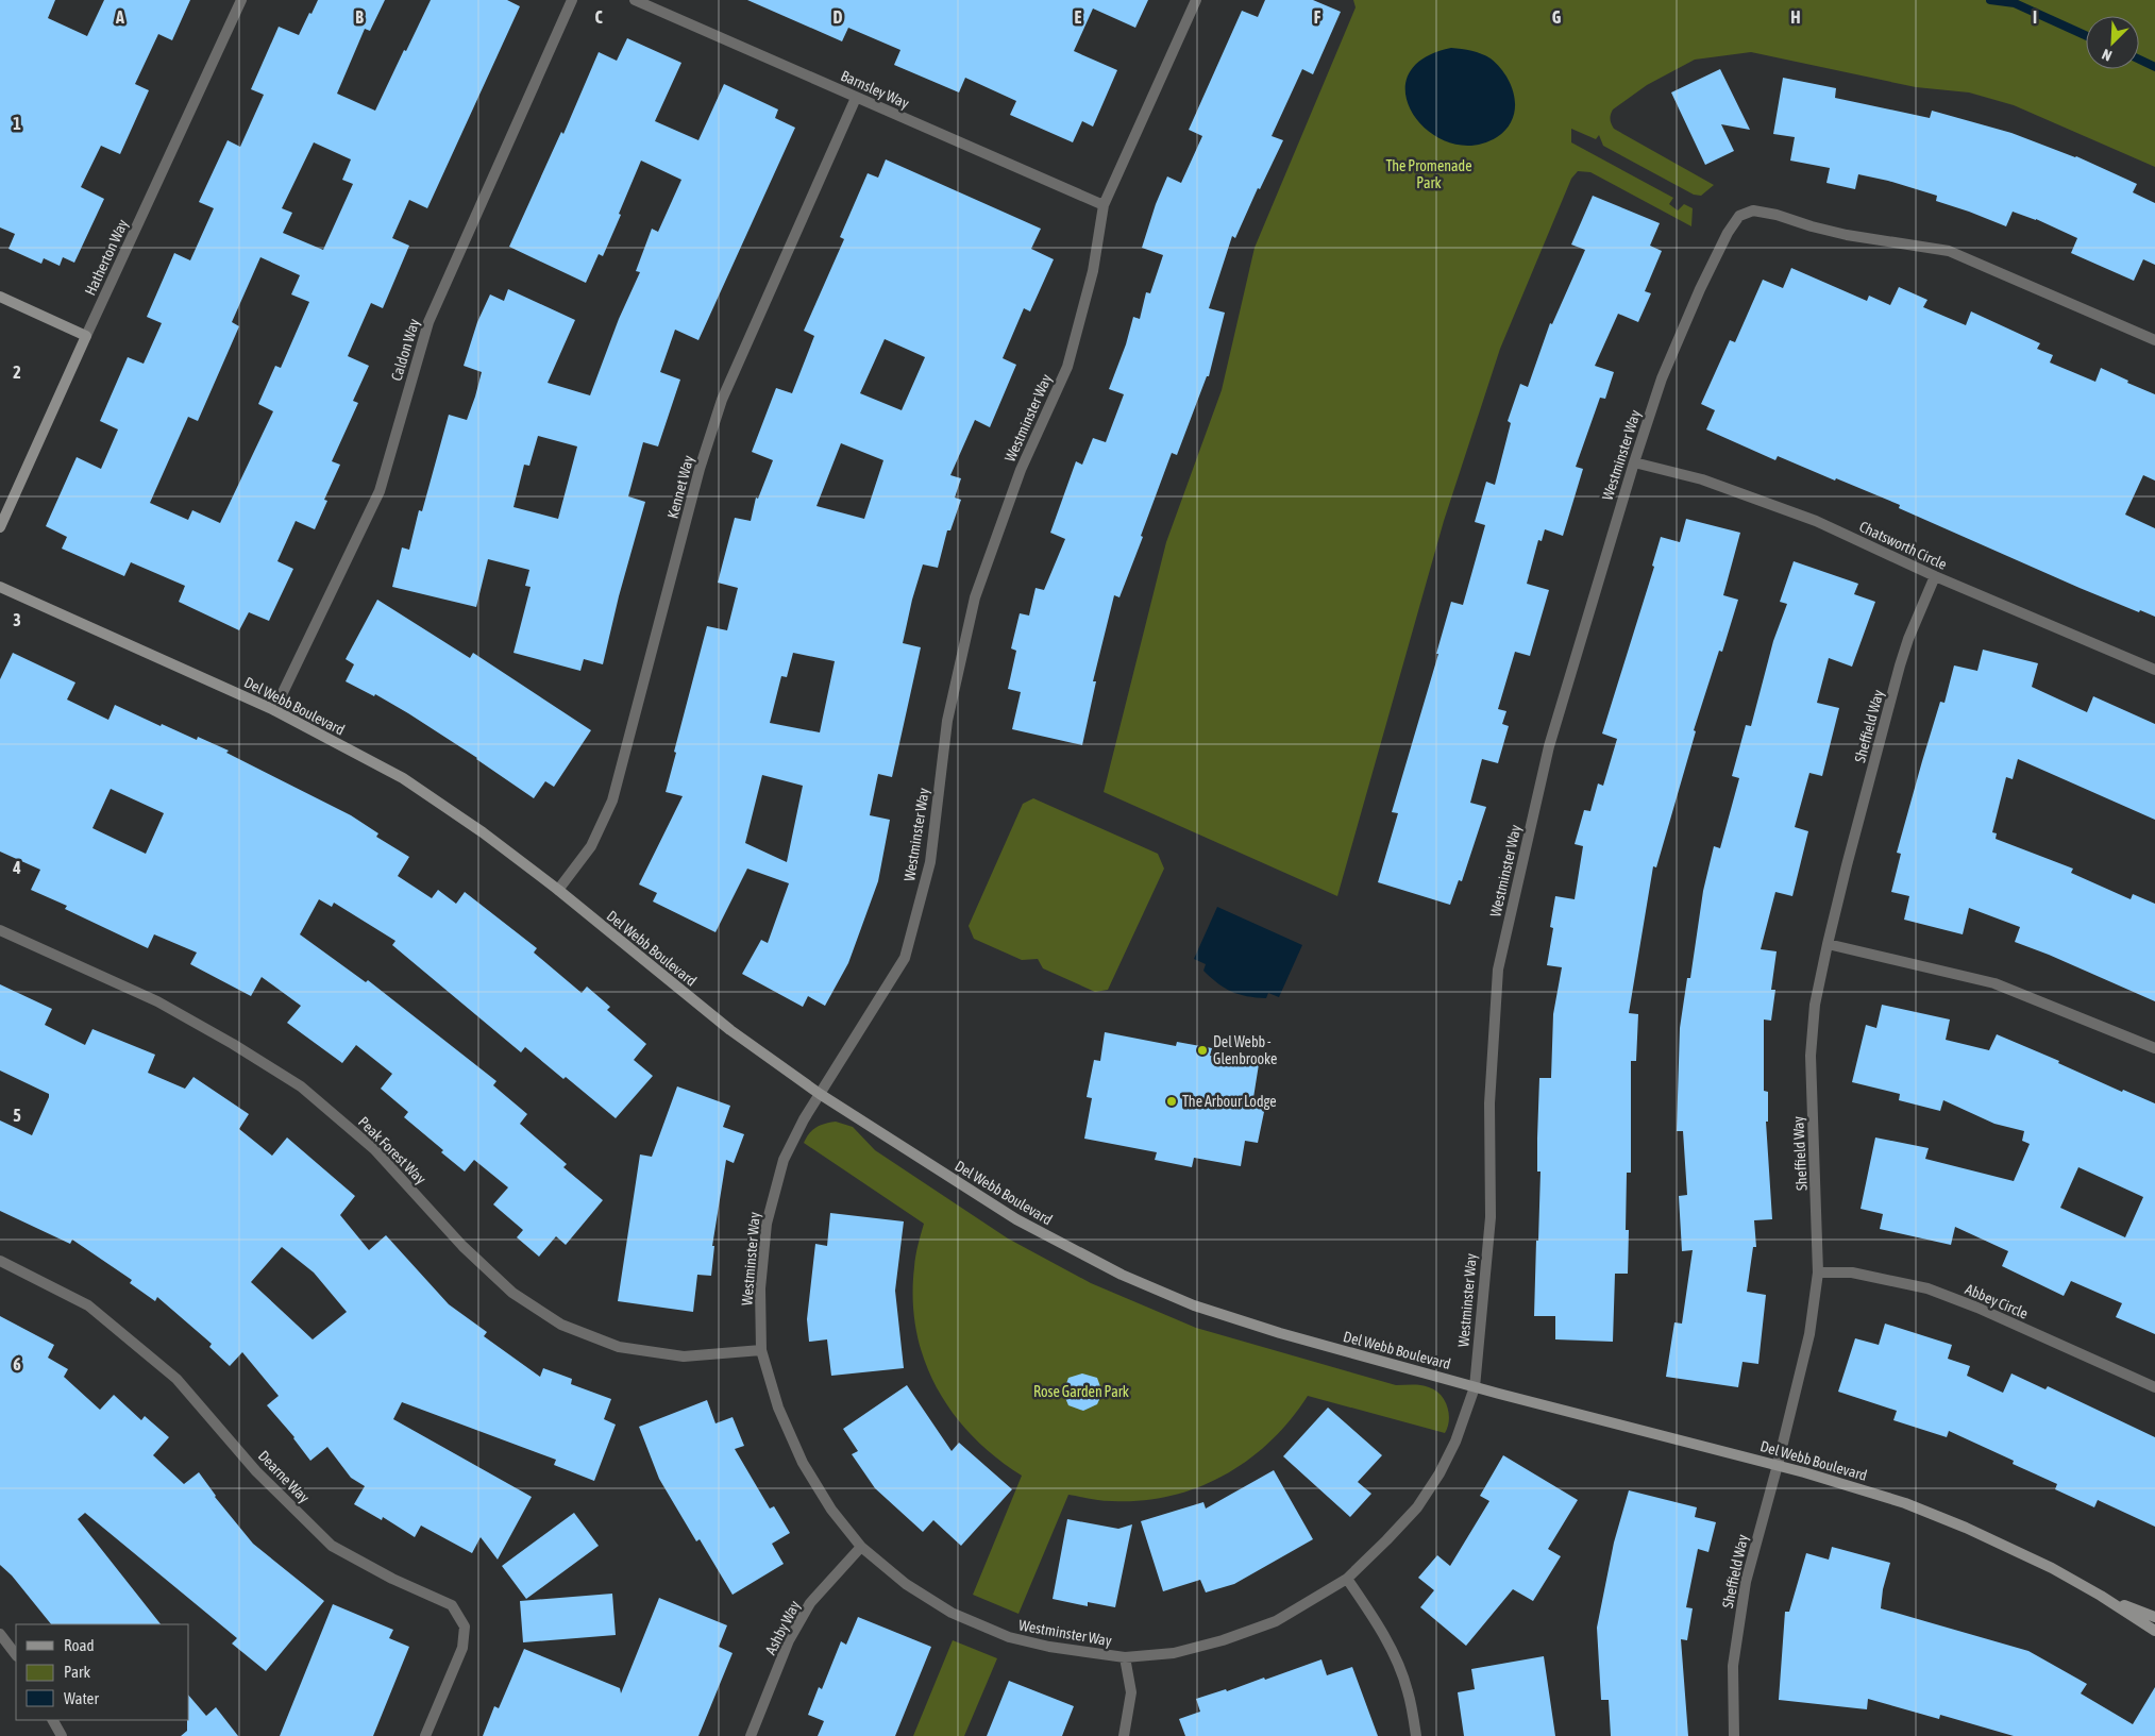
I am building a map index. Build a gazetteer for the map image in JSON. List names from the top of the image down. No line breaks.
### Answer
{"streets":{"street":["Barnsley Way","Hatherton Way","Caldon Way","Westminster Way","Kennet Way","Chatsworth Circle","Del Webb Boulevard","Sheffield Way","Peak Forest Way","Abbey Circle","Dearne Way","Ashby Way"]},"crossings":[["Barnsley Way","Westminster Way"],["Barnsley Way","Kennet Way"],["Caldon Way","Del Webb Boulevard"],["Westminster Way","Chatsworth Circle"],["Westminster Way","Del Webb Boulevard"],["Westminster Way","Peak Forest Way"],["Westminster Way","Ashby Way"],["Kennet Way","Del Webb Boulevard"],["Chatsworth Circle","Sheffield Way"],["Del Webb Boulevard","Sheffield Way"],["Sheffield Way","Abbey Circle"]],"parks":["The Promenade Park","Rose Garden Park"],"places":["Del Webb - Glenbrooke","The Arbour Lodge"],"legend":["Road","Park","Water"],"north":"bottom left","grid":{"columns":["A","B","C","D","E","F","G","H","I"],"rows":["1","2","3","4","5","6"]}}
